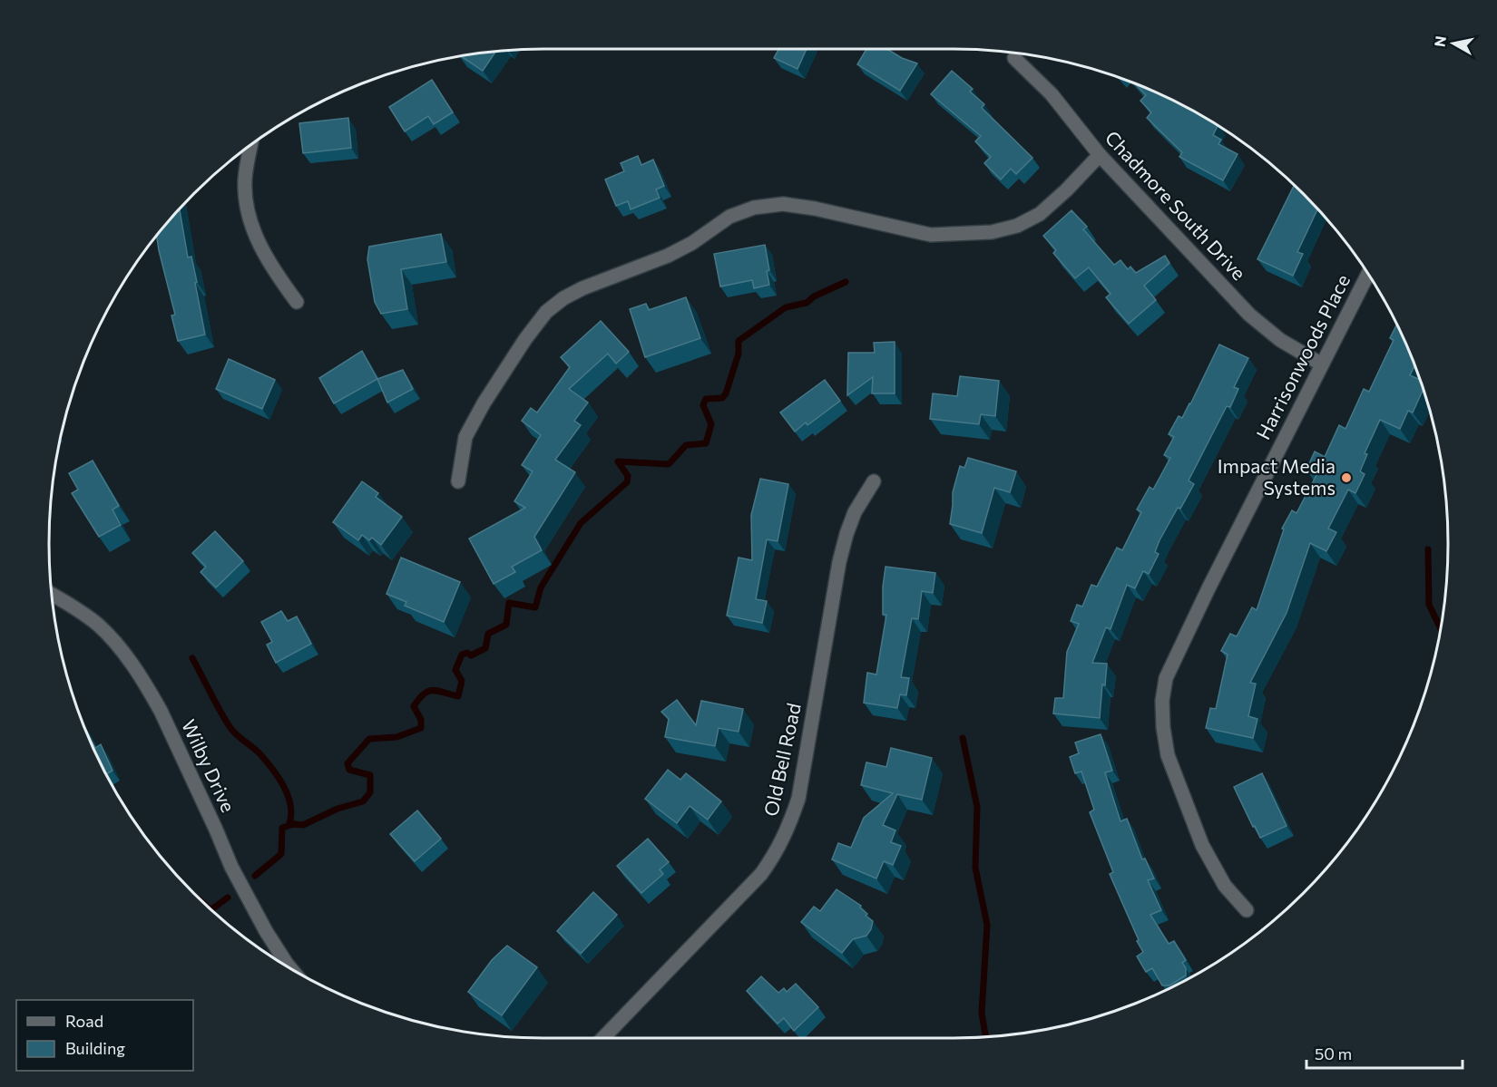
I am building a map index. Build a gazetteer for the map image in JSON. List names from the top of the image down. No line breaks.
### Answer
{"streets":{"street":["Chadmore South Drive","Harrisonwoods Place","Old Bell Road","Wilby Drive"]},"crossings":[["Chadmore South Drive","Harrisonwoods Place"]],"places":["Impact Media Systems"],"legend":["Road","Building"],"scale_bar":"50 m","north":"left"}
